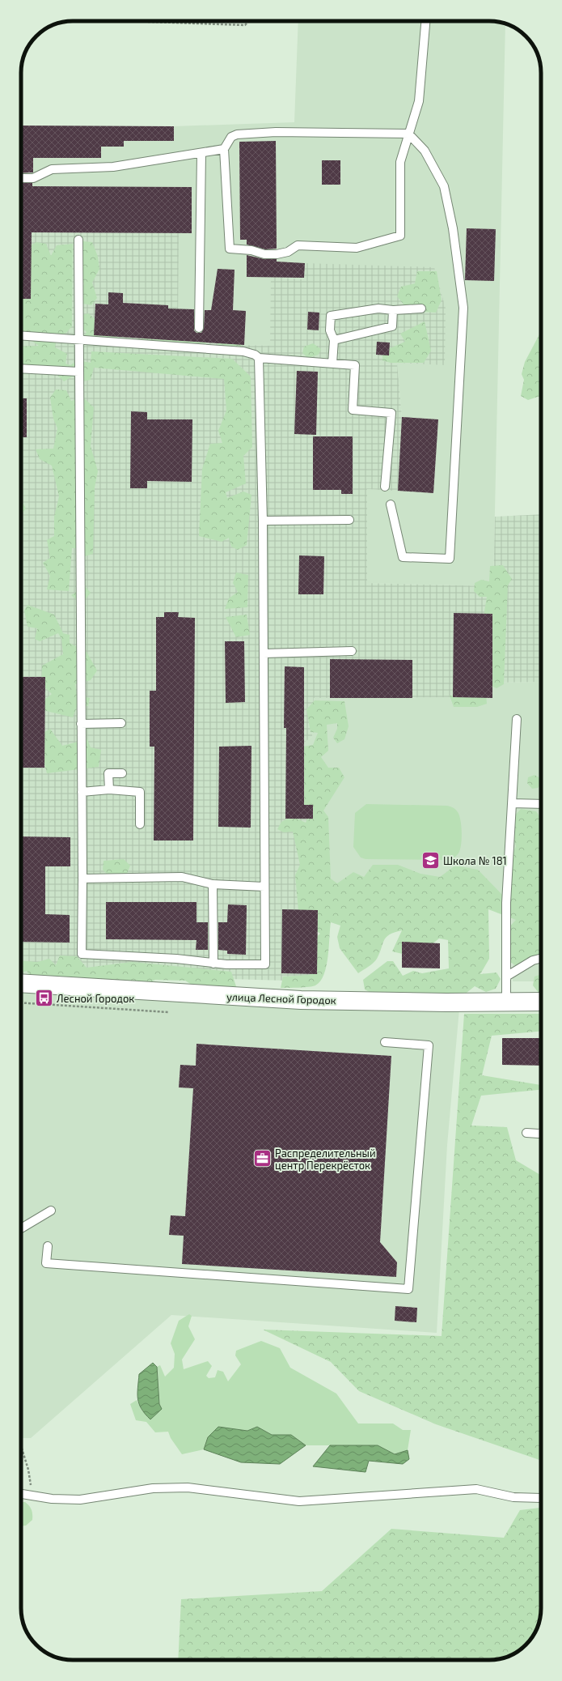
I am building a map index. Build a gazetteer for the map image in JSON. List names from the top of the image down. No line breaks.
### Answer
{"streets":{"street":["улица Лесной Городок"]},"places":{"school or university":["Школа № 181"],"bus stop":["Лесной Городок"],"office":["Распределительный центр Перекрёсток"]}}
